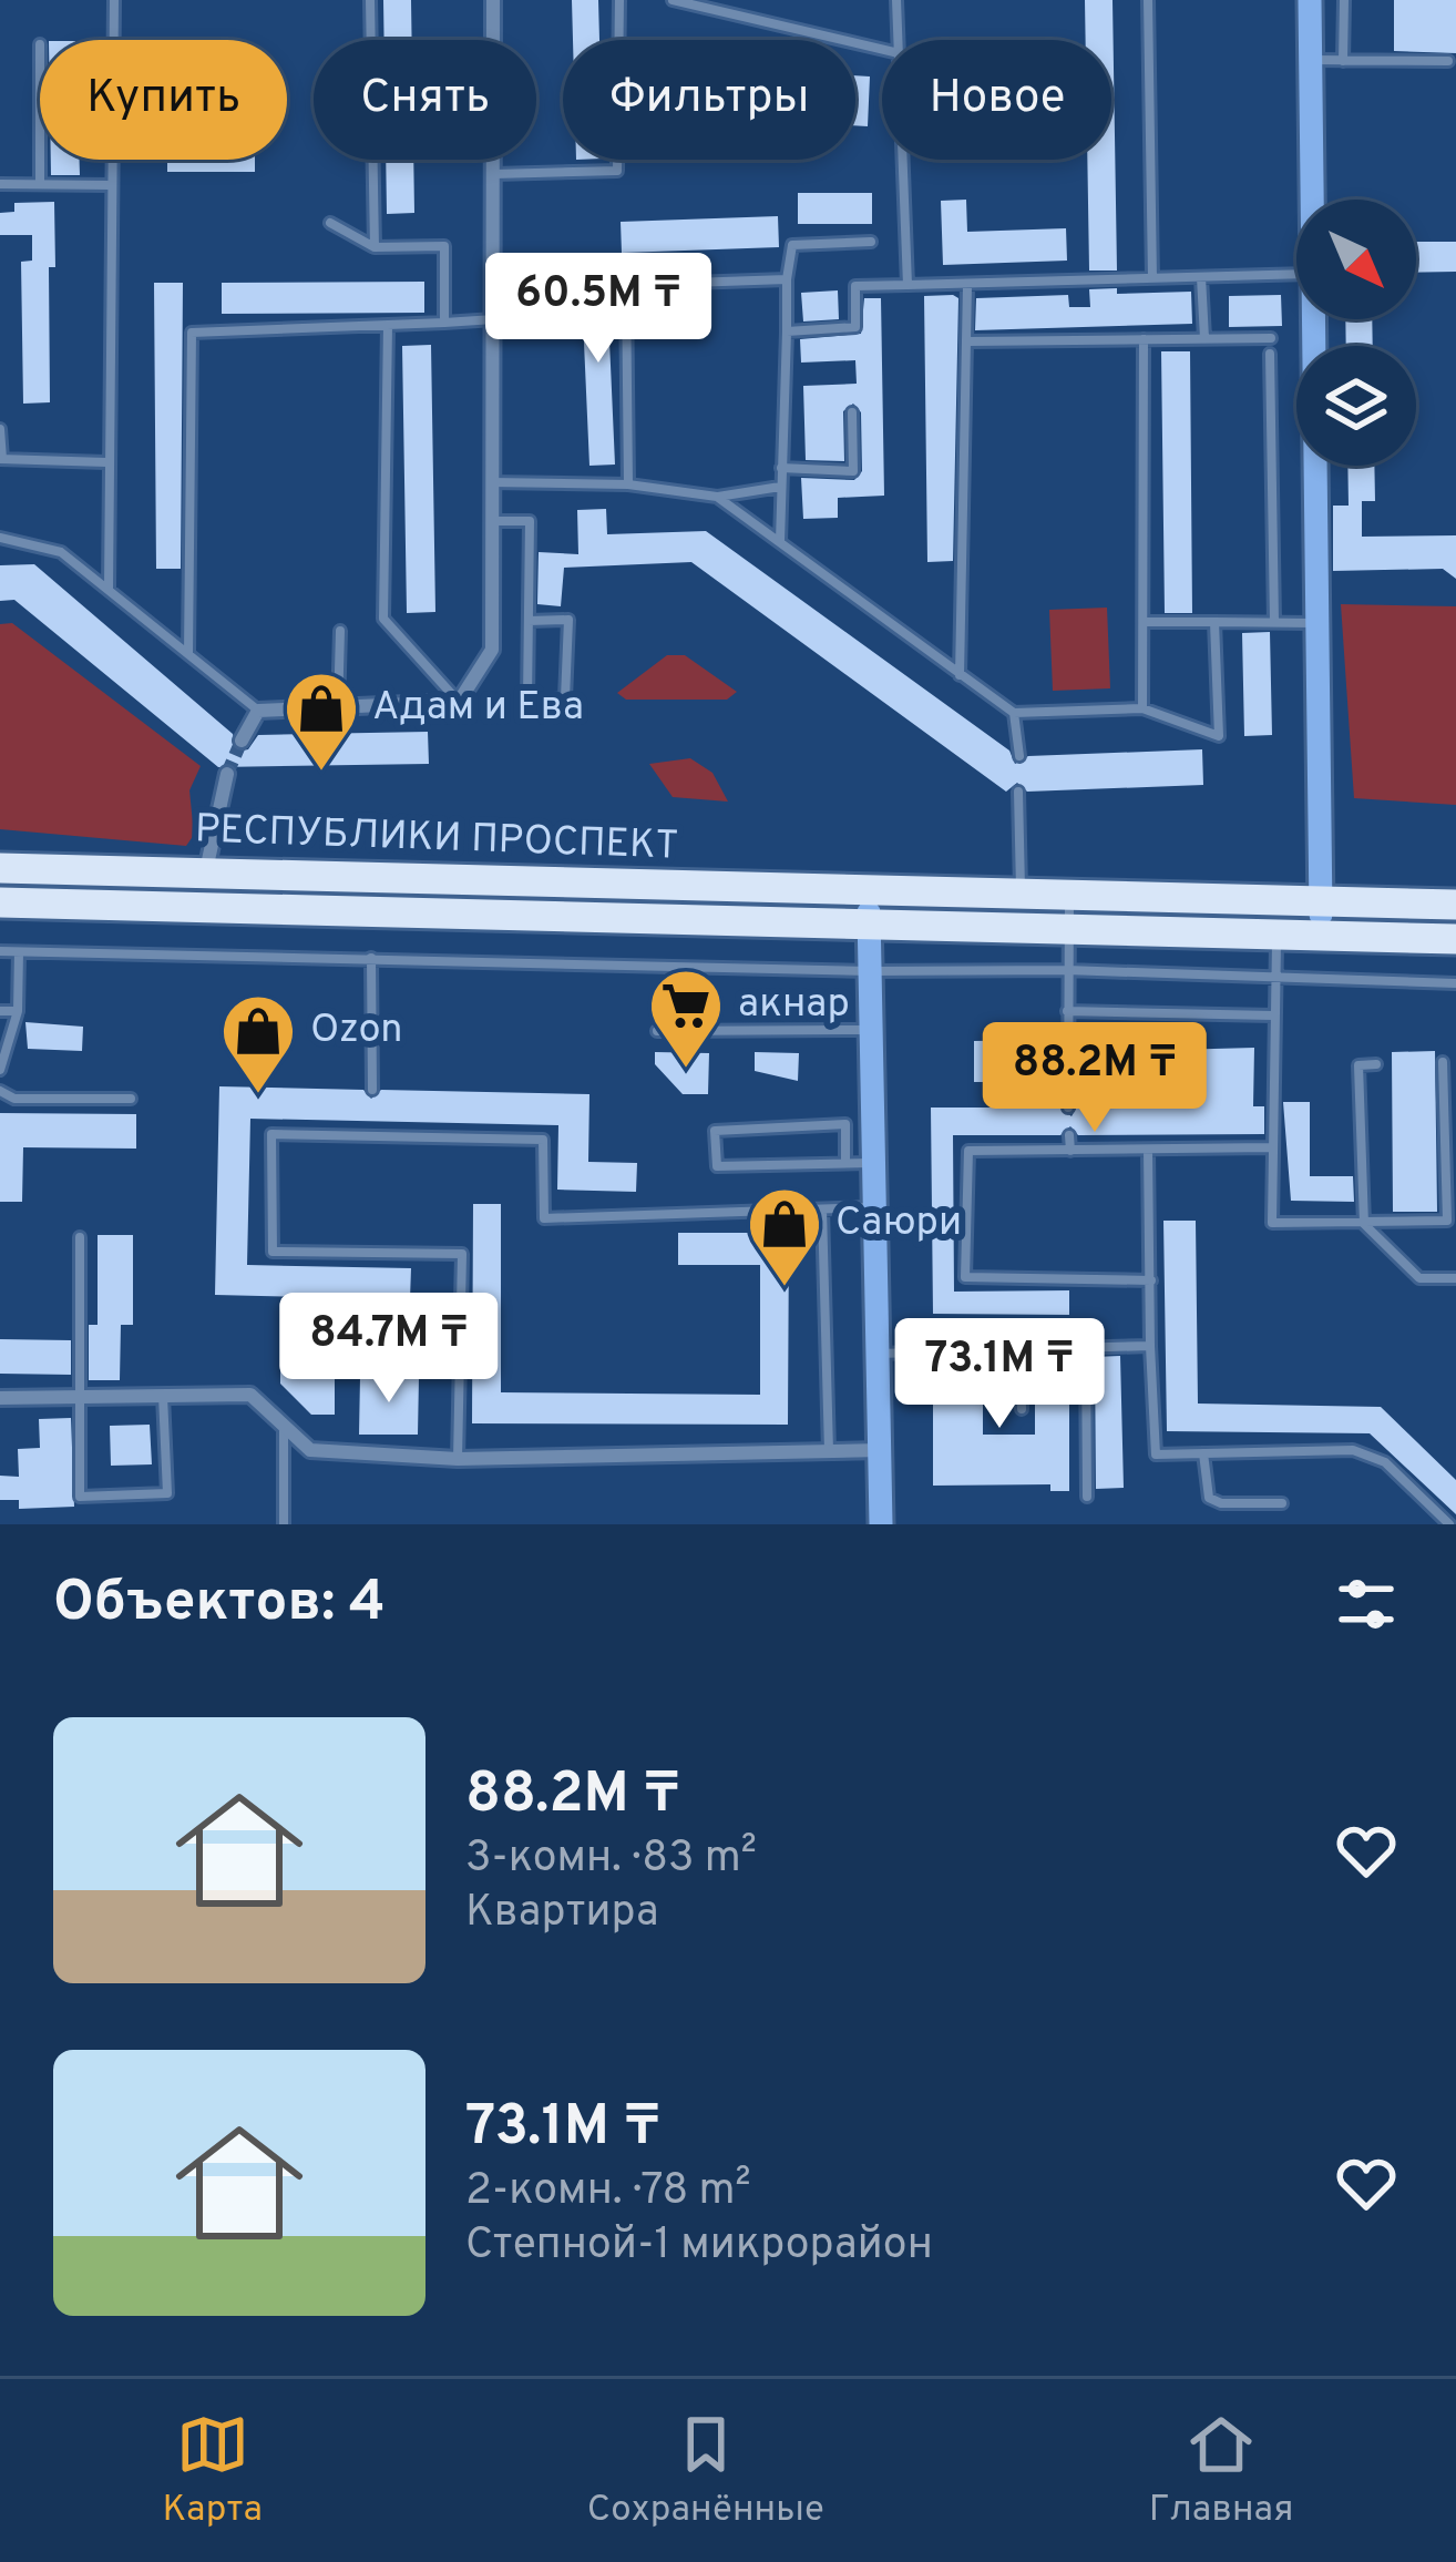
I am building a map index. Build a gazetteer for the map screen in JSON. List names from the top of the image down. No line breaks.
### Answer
{"streets":{"highway":["РЕСПУБЛИКИ ПРОСПЕКТ"]},"places":{"shop":["Адам и Ева","Ozon","Саюри"],"supermarket":["акнар"]},"north":"bottom right","page":{"chip":["Купить","Снять","Фильтры","Новое"],"price":["60.5M ₸","88.2M ₸","84.7M ₸","73.1M ₸"],"heading":"Объектов: 4","list":[{"name":"88.2M ₸","note":"3-комн. · 83 m² · Квартира"},{"name":"73.1M ₸","note":"2-комн. · 78 m² · Степной-1 микрорайон"}],"tabs":["Карта","Сохранённые","Главная"]}}
